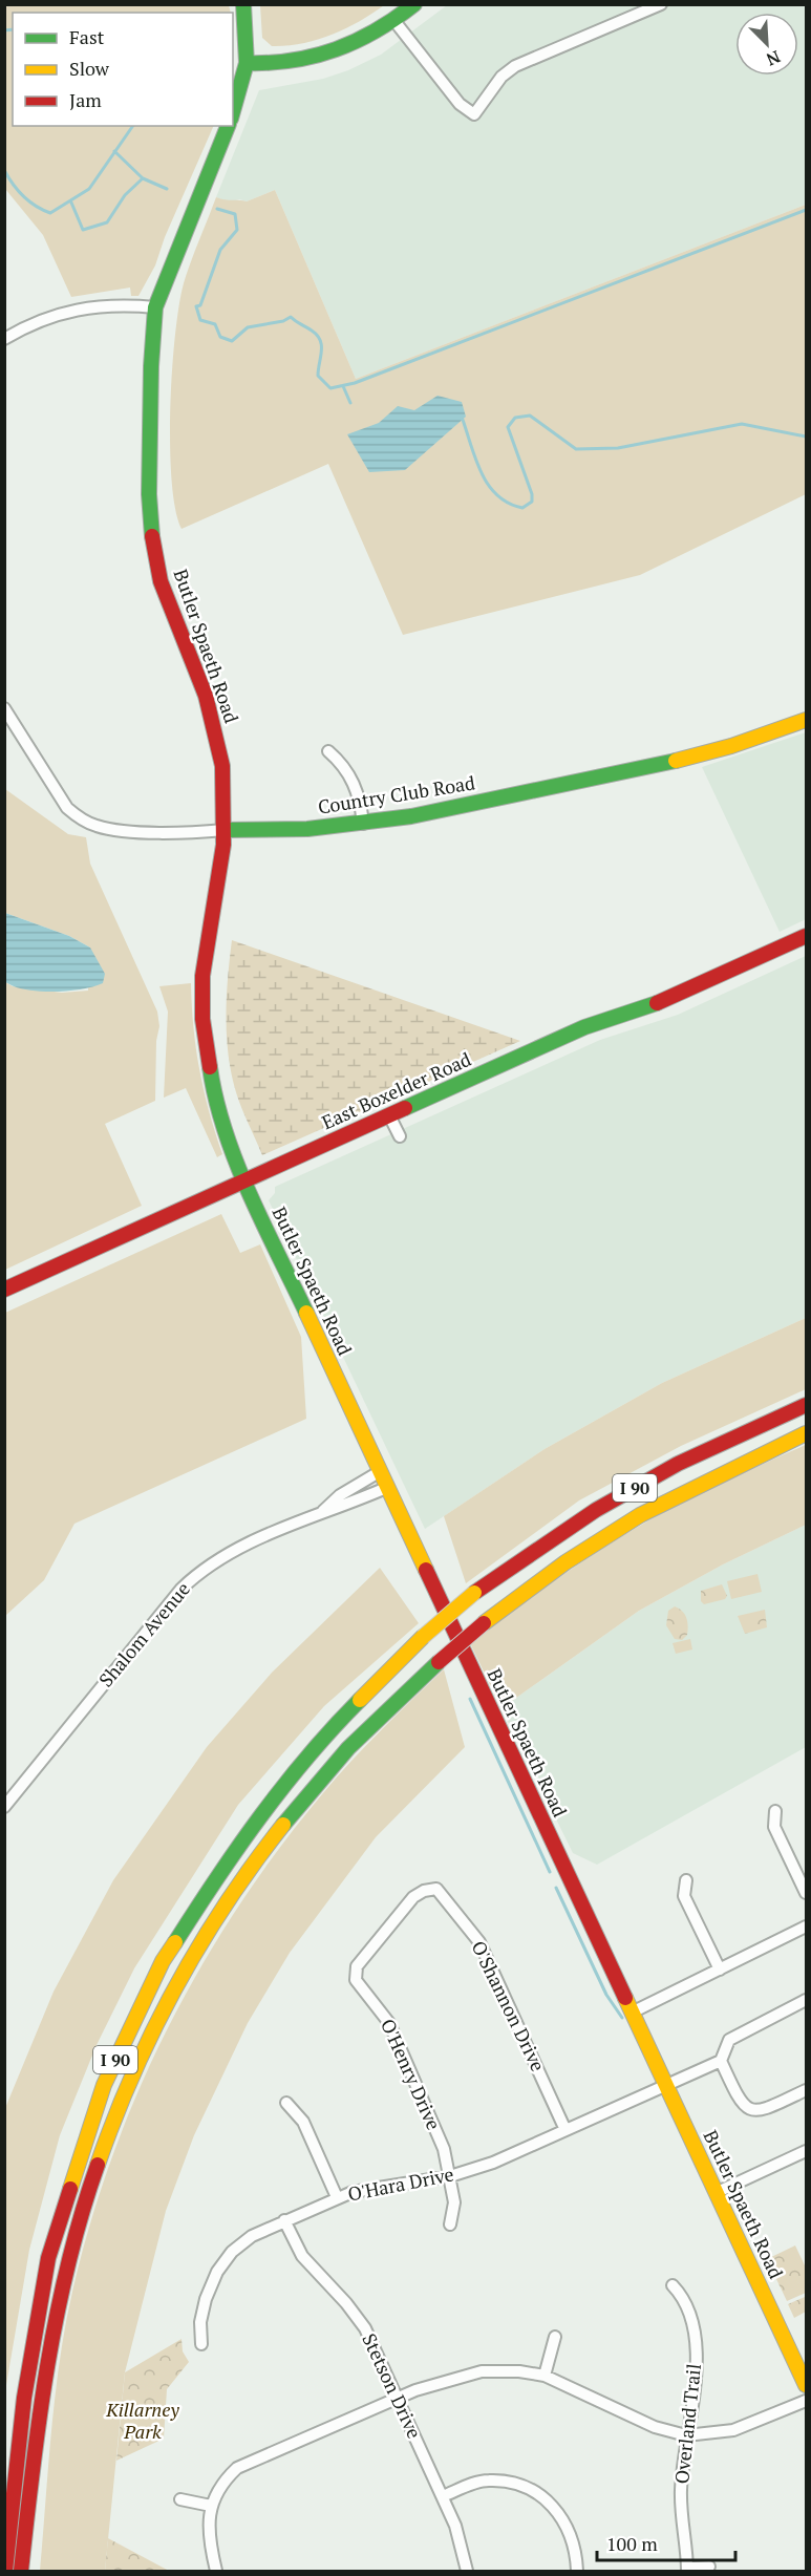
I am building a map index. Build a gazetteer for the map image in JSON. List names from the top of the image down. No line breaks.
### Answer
{"streets":{"main road":["Butler Spaeth Road","Country Club Road","East Boxelder Road","I 90"],"street":["Shalom Avenue","O'Shannon Drive","O'Henry Drive","O'Hara Drive","Stetson Drive","Overland Trail"]},"crossings":[["Butler Spaeth Road","Country Club Road"],["Butler Spaeth Road","East Boxelder Road"],["Butler Spaeth Road","Shalom Avenue"],["Butler Spaeth Road","O'Hara Drive"],["O'Shannon Drive","O'Henry Drive"],["O'Shannon Drive","O'Hara Drive"],["O'Henry Drive","O'Hara Drive"],["O'Hara Drive","Stetson Drive"]],"parks":["Killarney Park"],"legend":["Fast","Slow","Jam"],"scale_bar":"100 m","north":"bottom right"}
